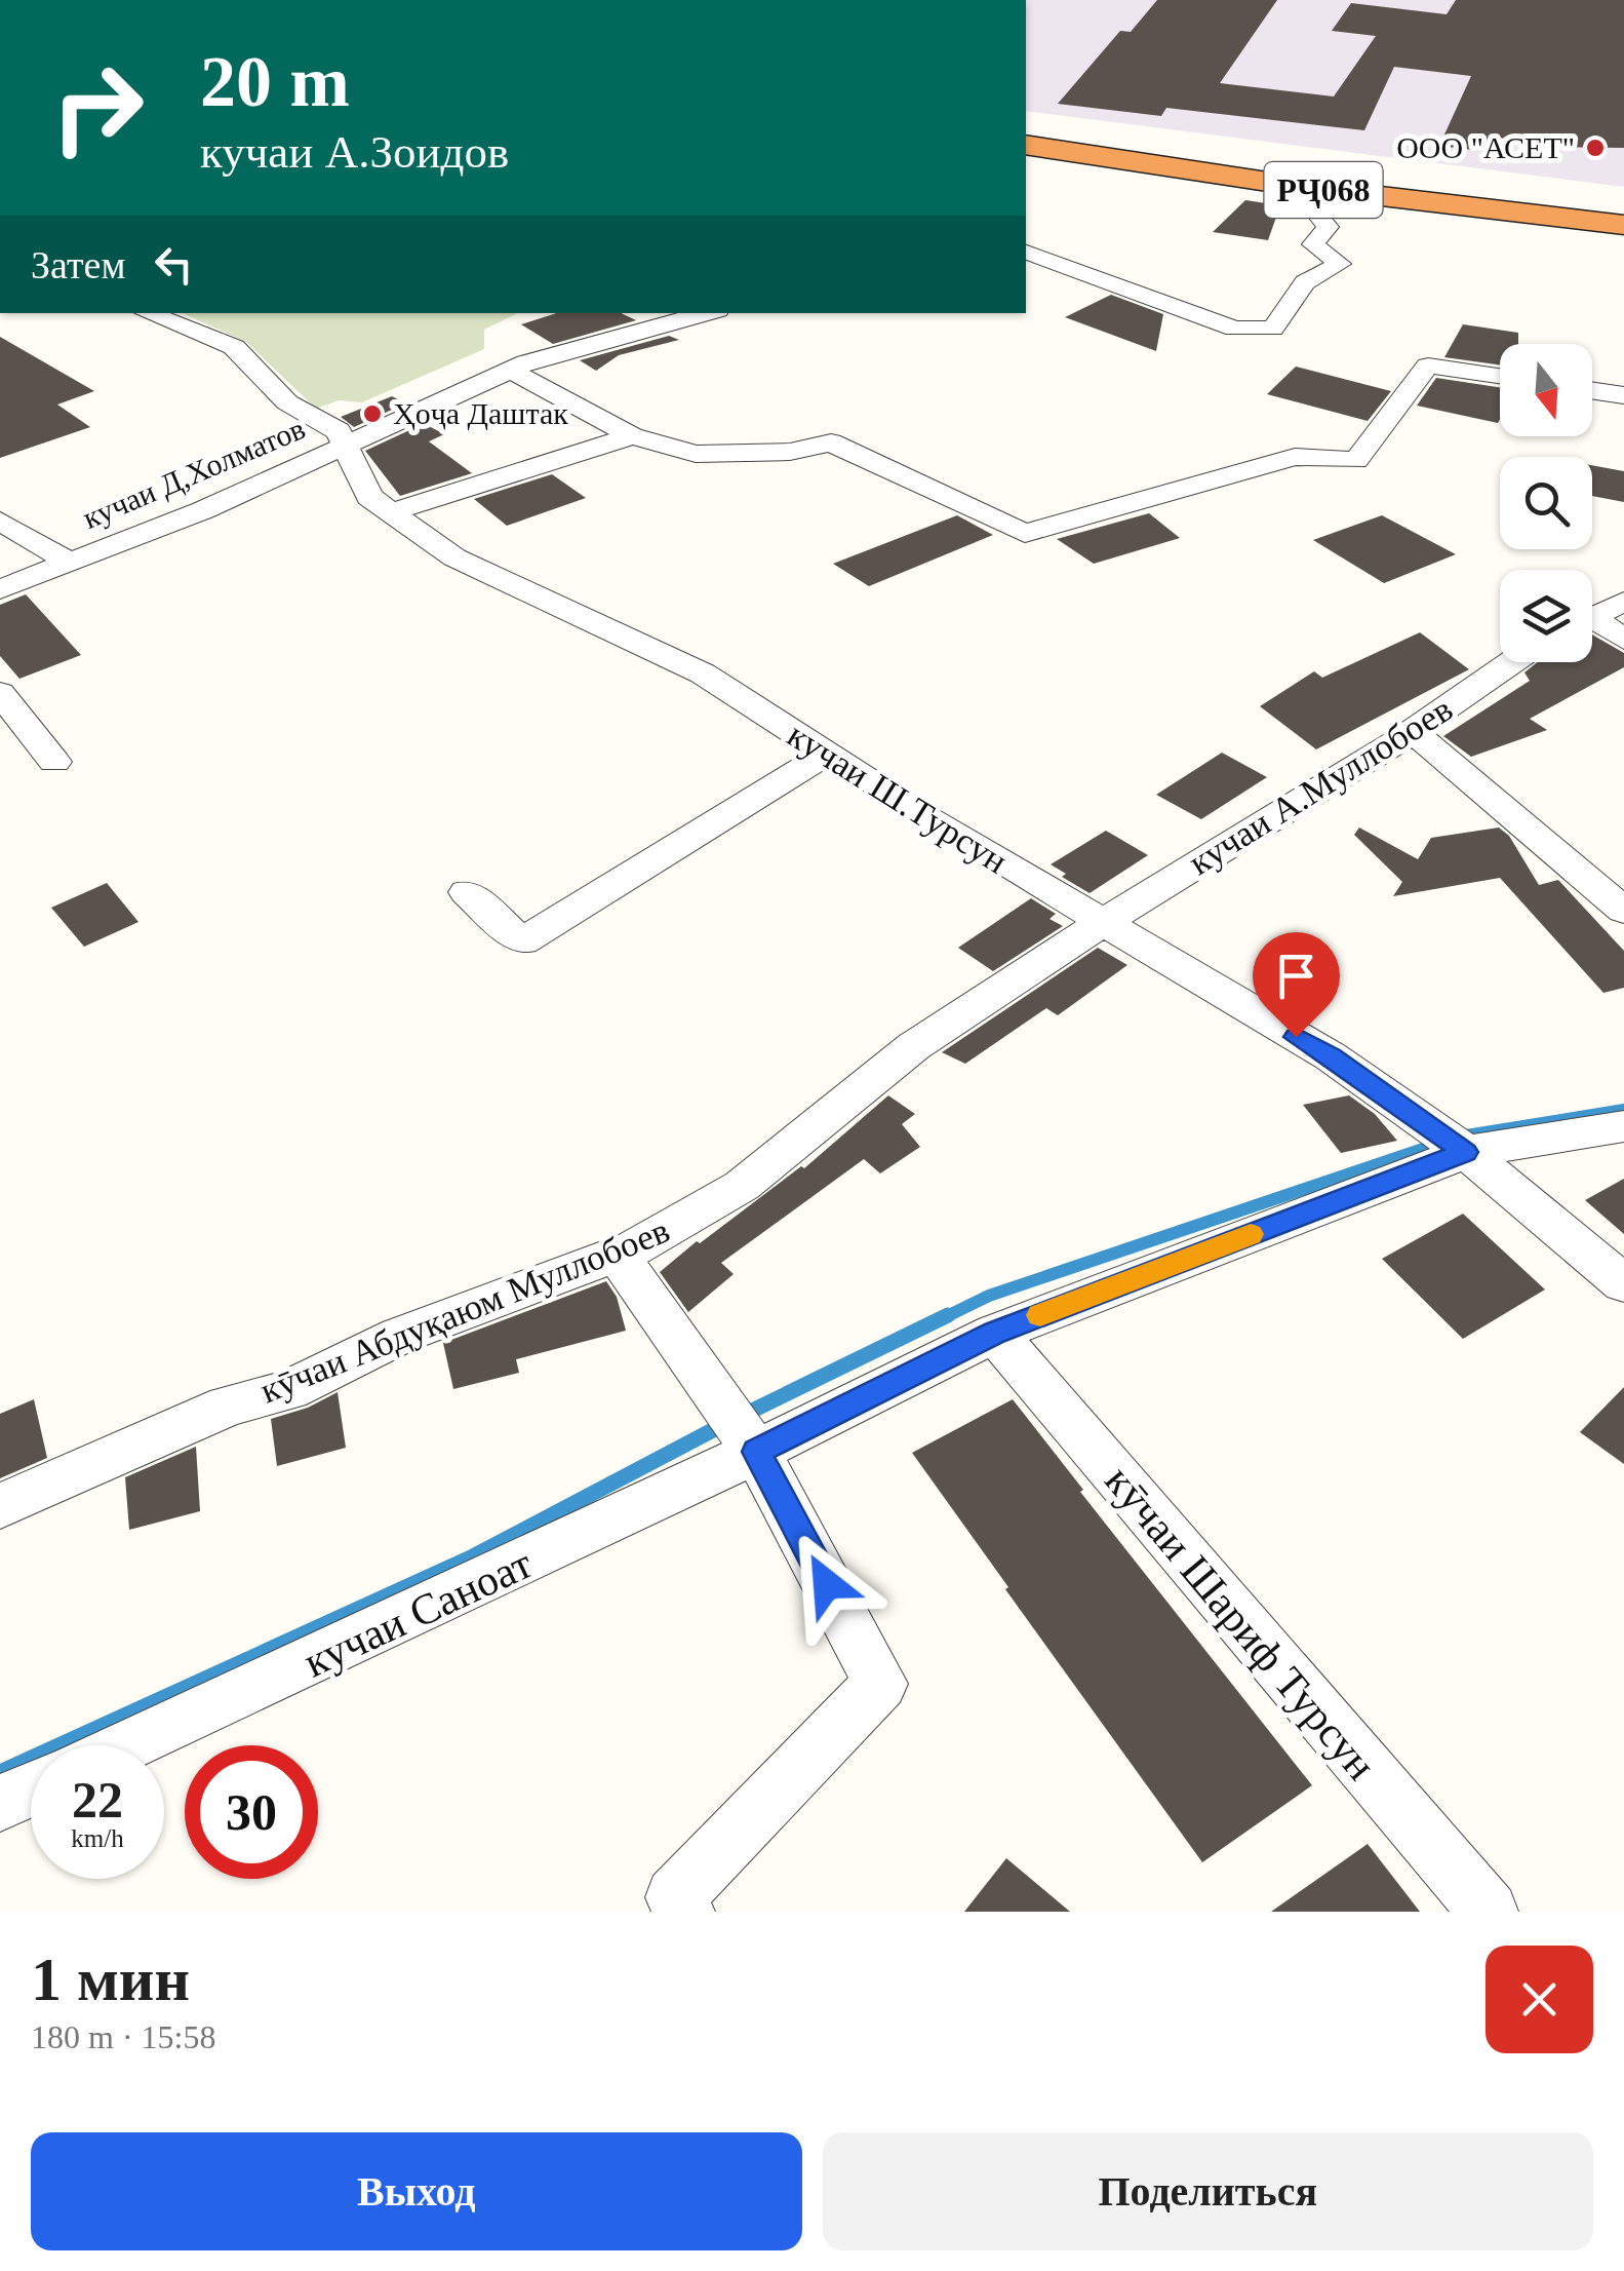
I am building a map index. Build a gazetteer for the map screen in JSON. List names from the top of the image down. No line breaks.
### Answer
{"streets":{"highway":["РҶ068"],"street":["кучаи Д,Холматов","кучаи А.Муллобоев","кучаи Ш.Турсун","кӯчаи Абдуқаюм Муллобоев","кучаи Саноат","кӯчаи Шариф Турсун"]},"crossings":[["кучаи Д,Холматов","кучаи Ш.Турсун"],["кучаи А.Муллобоев","кучаи Ш.Турсун"],["кучаи А.Муллобоев","кӯчаи Абдуқаюм Муллобоев"],["кучаи Ш.Турсун","кӯчаи Абдуқаюм Муллобоев"],["кучаи Ш.Турсун","кучаи Саноат"],["кучаи Саноат","кӯчаи Шариф Турсун"]],"places":["ООО \"АСЕТ\"","Ҳоҷа Даштак"],"north":"bottom","page":{"turn":["20 m","кучаи А.Зоидов"],"then":"Затем","speed":"22 km/h","limit":"30","heading":["1 мин","180 m · 15:58"],"buttons":["Выход","Поделиться"]}}
